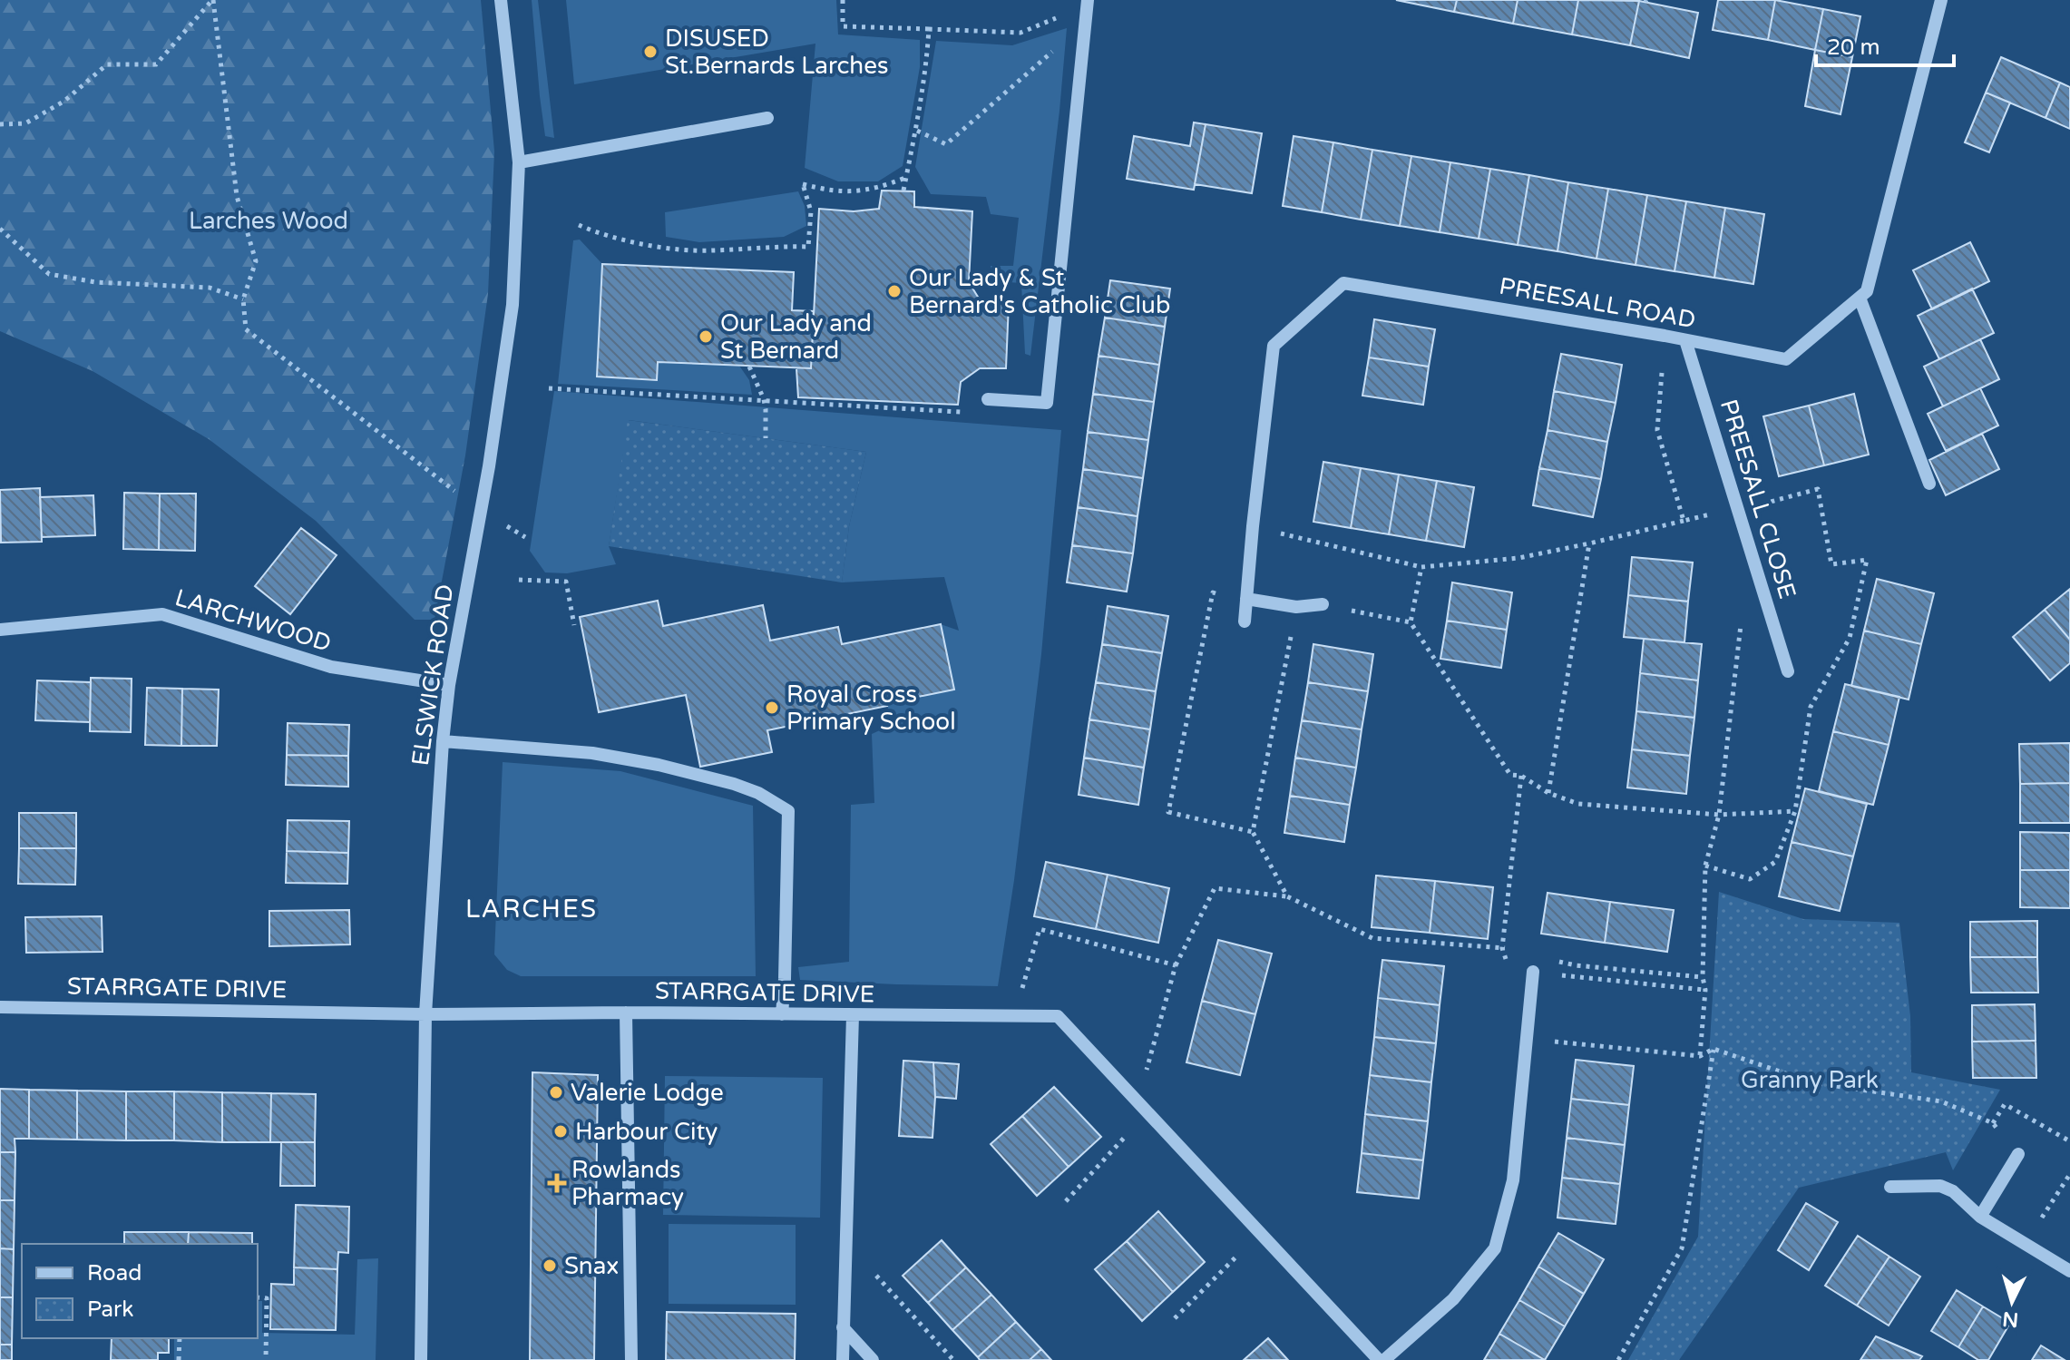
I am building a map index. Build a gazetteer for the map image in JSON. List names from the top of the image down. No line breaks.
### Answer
{"streets":{"street":["PREESALL ROAD","PREESALL CLOSE","LARCHWOOD","ELSWICK ROAD","STARRGATE DRIVE"]},"crossings":[["PREESALL ROAD","PREESALL CLOSE"],["LARCHWOOD","ELSWICK ROAD"],["ELSWICK ROAD","STARRGATE DRIVE"]],"districts":["LARCHES"],"parks":["Larches Wood","Granny Park"],"places":{"other":["DISUSED St.Bernards Larches","Our Lady & St Bernard's Catholic Club","Our Lady and St Bernard","Royal Cross Primary School","Valerie Lodge","Harbour City","Snax"],"health":["Rowlands Pharmacy"]},"legend":["Road","Park"],"scale_bar":"20 m","north":"bottom"}
